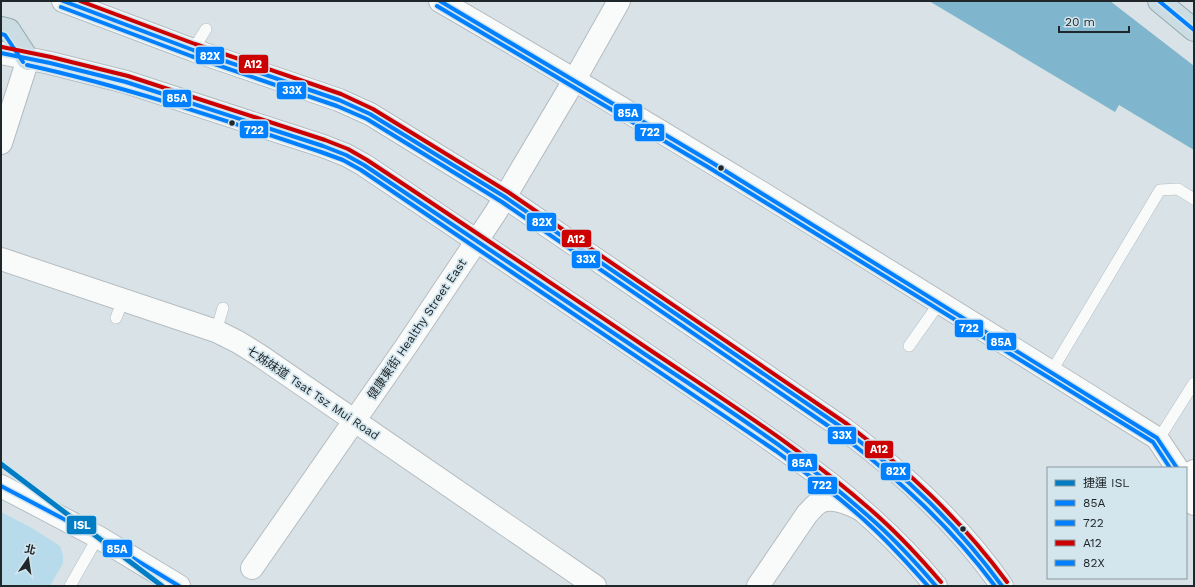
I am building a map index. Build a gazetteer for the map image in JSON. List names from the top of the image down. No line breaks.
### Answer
{"streets":{"street":["健康東街 Healthy Street East","七姊妹道 Tsat Tsz Mui Road"]},"crossings":[["健康東街 Healthy Street East","七姊妹道 Tsat Tsz Mui Road"]],"lines":["transit line 85A","transit line A12","transit line 82X","transit line 722","transit line 33X","metro line ISL"],"legend":["捷運 ISL","85A","722","A12","82X"],"scale_bar":"20 m","north":"top"}
